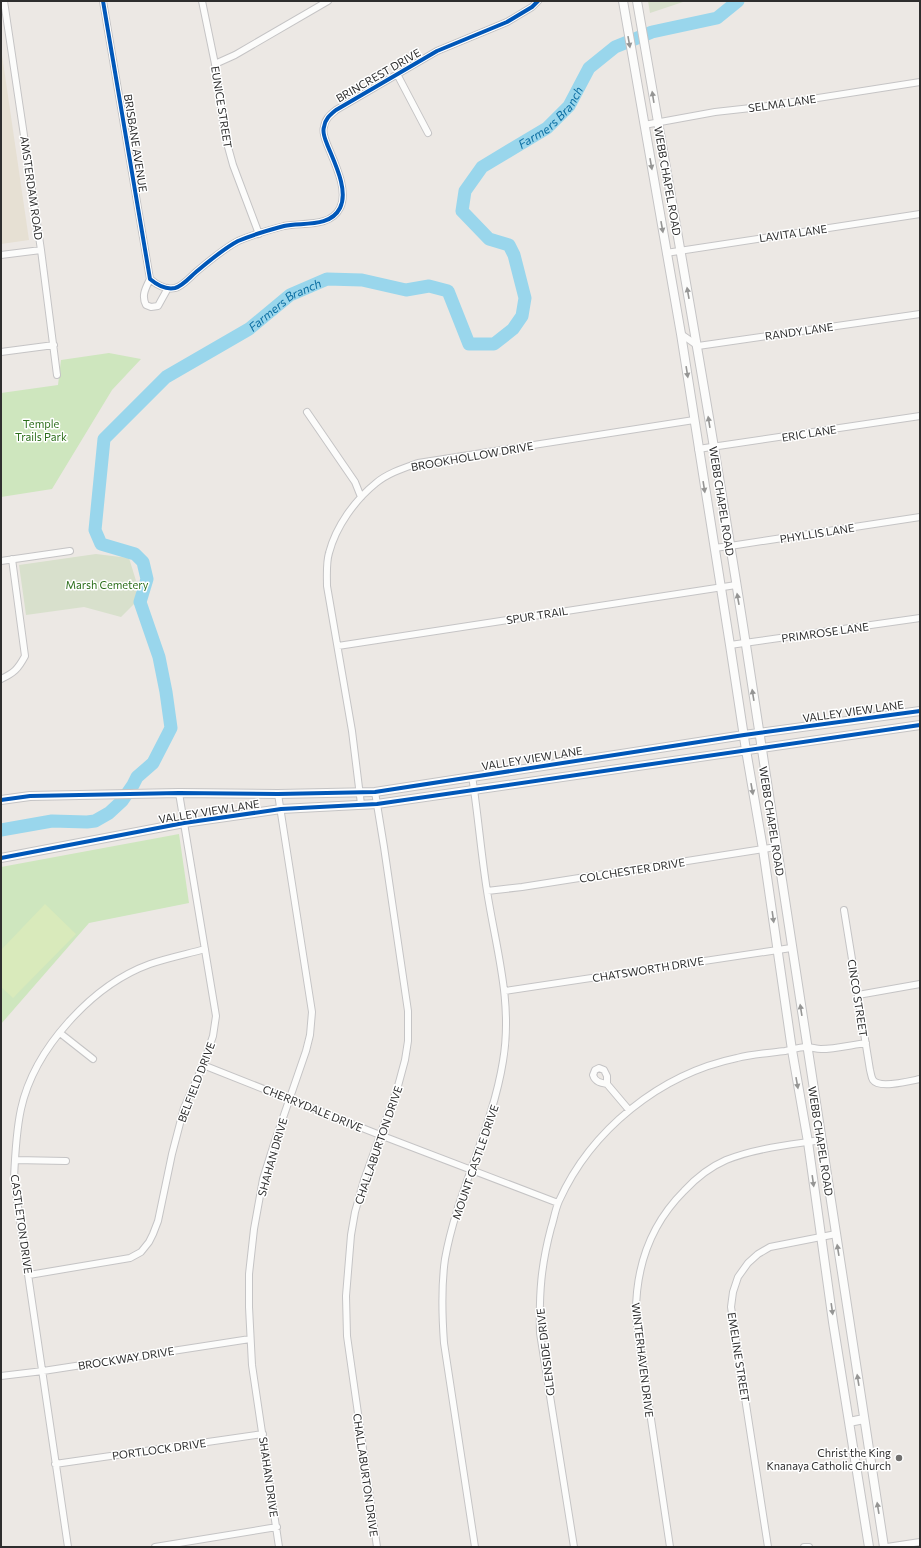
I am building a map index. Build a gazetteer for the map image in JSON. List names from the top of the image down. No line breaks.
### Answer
{"streets":{"main road":["WEBB CHAPEL ROAD","VALLEY VIEW LANE"],"street":["BRINCREST DRIVE","SELMA LANE","EUNICE STREET","BRISBANE AVENUE","AMSTERDAM ROAD","LAVITA LANE","RANDY LANE","ERIC LANE","BROOKHOLLOW DRIVE","PHYLLIS LANE","SPUR TRAIL","PRIMROSE LANE","COLCHESTER DRIVE","CHATSWORTH DRIVE","CINCO STREET","BELFIELD DRIVE","CHERRYDALE DRIVE","CHALLABURTON DRIVE","SHAHAN DRIVE","MOUNT CASTLE DRIVE","CASTLETON DRIVE","GLENSIDE DRIVE","EMELINE STREET","BROCKWAY DRIVE","WINTERHAVEN DRIVE","PORTLOCK DRIVE"]},"crossings":[["BRINCREST DRIVE","EUNICE STREET"],["SELMA LANE","WEBB CHAPEL ROAD"],["WEBB CHAPEL ROAD","LAVITA LANE"],["WEBB CHAPEL ROAD","RANDY LANE"],["WEBB CHAPEL ROAD","ERIC LANE"],["WEBB CHAPEL ROAD","BROOKHOLLOW DRIVE"],["WEBB CHAPEL ROAD","PHYLLIS LANE"],["WEBB CHAPEL ROAD","SPUR TRAIL"],["WEBB CHAPEL ROAD","PRIMROSE LANE"],["WEBB CHAPEL ROAD","VALLEY VIEW LANE"],["WEBB CHAPEL ROAD","COLCHESTER DRIVE"],["WEBB CHAPEL ROAD","CHATSWORTH DRIVE"],["WEBB CHAPEL ROAD","GLENSIDE DRIVE"],["WEBB CHAPEL ROAD","EMELINE STREET"],["WEBB CHAPEL ROAD","WINTERHAVEN DRIVE"],["BROOKHOLLOW DRIVE","SPUR TRAIL"],["BROOKHOLLOW DRIVE","VALLEY VIEW LANE"],["VALLEY VIEW LANE","BELFIELD DRIVE"],["VALLEY VIEW LANE","CHALLABURTON DRIVE"],["VALLEY VIEW LANE","SHAHAN DRIVE"],["VALLEY VIEW LANE","MOUNT CASTLE DRIVE"],["COLCHESTER DRIVE","MOUNT CASTLE DRIVE"],["CHATSWORTH DRIVE","MOUNT CASTLE DRIVE"],["CINCO STREET","GLENSIDE DRIVE"],["BELFIELD DRIVE","CHERRYDALE DRIVE"],["BELFIELD DRIVE","CASTLETON DRIVE"],["CHERRYDALE DRIVE","CHALLABURTON DRIVE"],["CHERRYDALE DRIVE","SHAHAN DRIVE"],["CHERRYDALE DRIVE","MOUNT CASTLE DRIVE"],["CHERRYDALE DRIVE","GLENSIDE DRIVE"],["SHAHAN DRIVE","BROCKWAY DRIVE"],["SHAHAN DRIVE","PORTLOCK DRIVE"],["CASTLETON DRIVE","BROCKWAY DRIVE"],["CASTLETON DRIVE","PORTLOCK DRIVE"]],"water":["Farmers Branch"],"parks":["Temple Trails Park","Marsh Cemetery"],"places":["Christ the King Knanaya Catholic Church"]}
